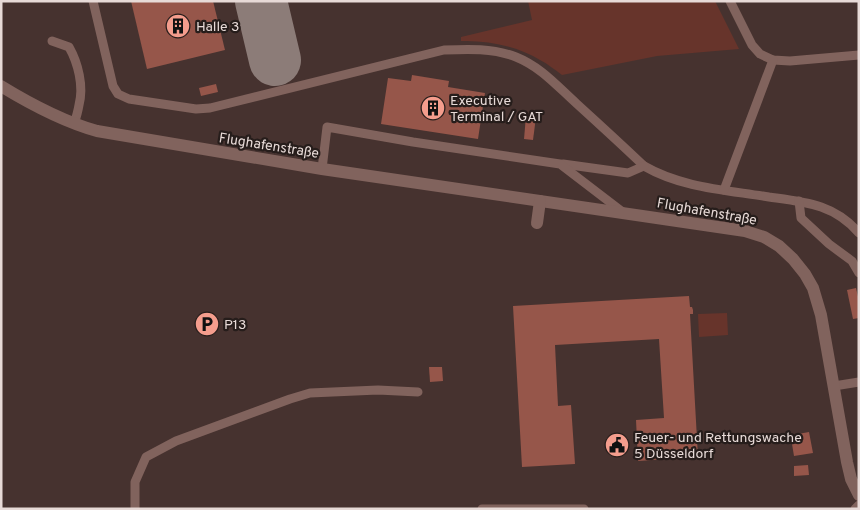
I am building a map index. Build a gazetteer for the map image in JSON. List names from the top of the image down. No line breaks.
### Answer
{"streets":{"street":["Flughafenstraße"]},"places":{"building":["Halle 3","Executive Terminal / GAT"],"parking":["P13"],"public building":["Feuer- und Rettungswache 5 Düsseldorf"]}}
